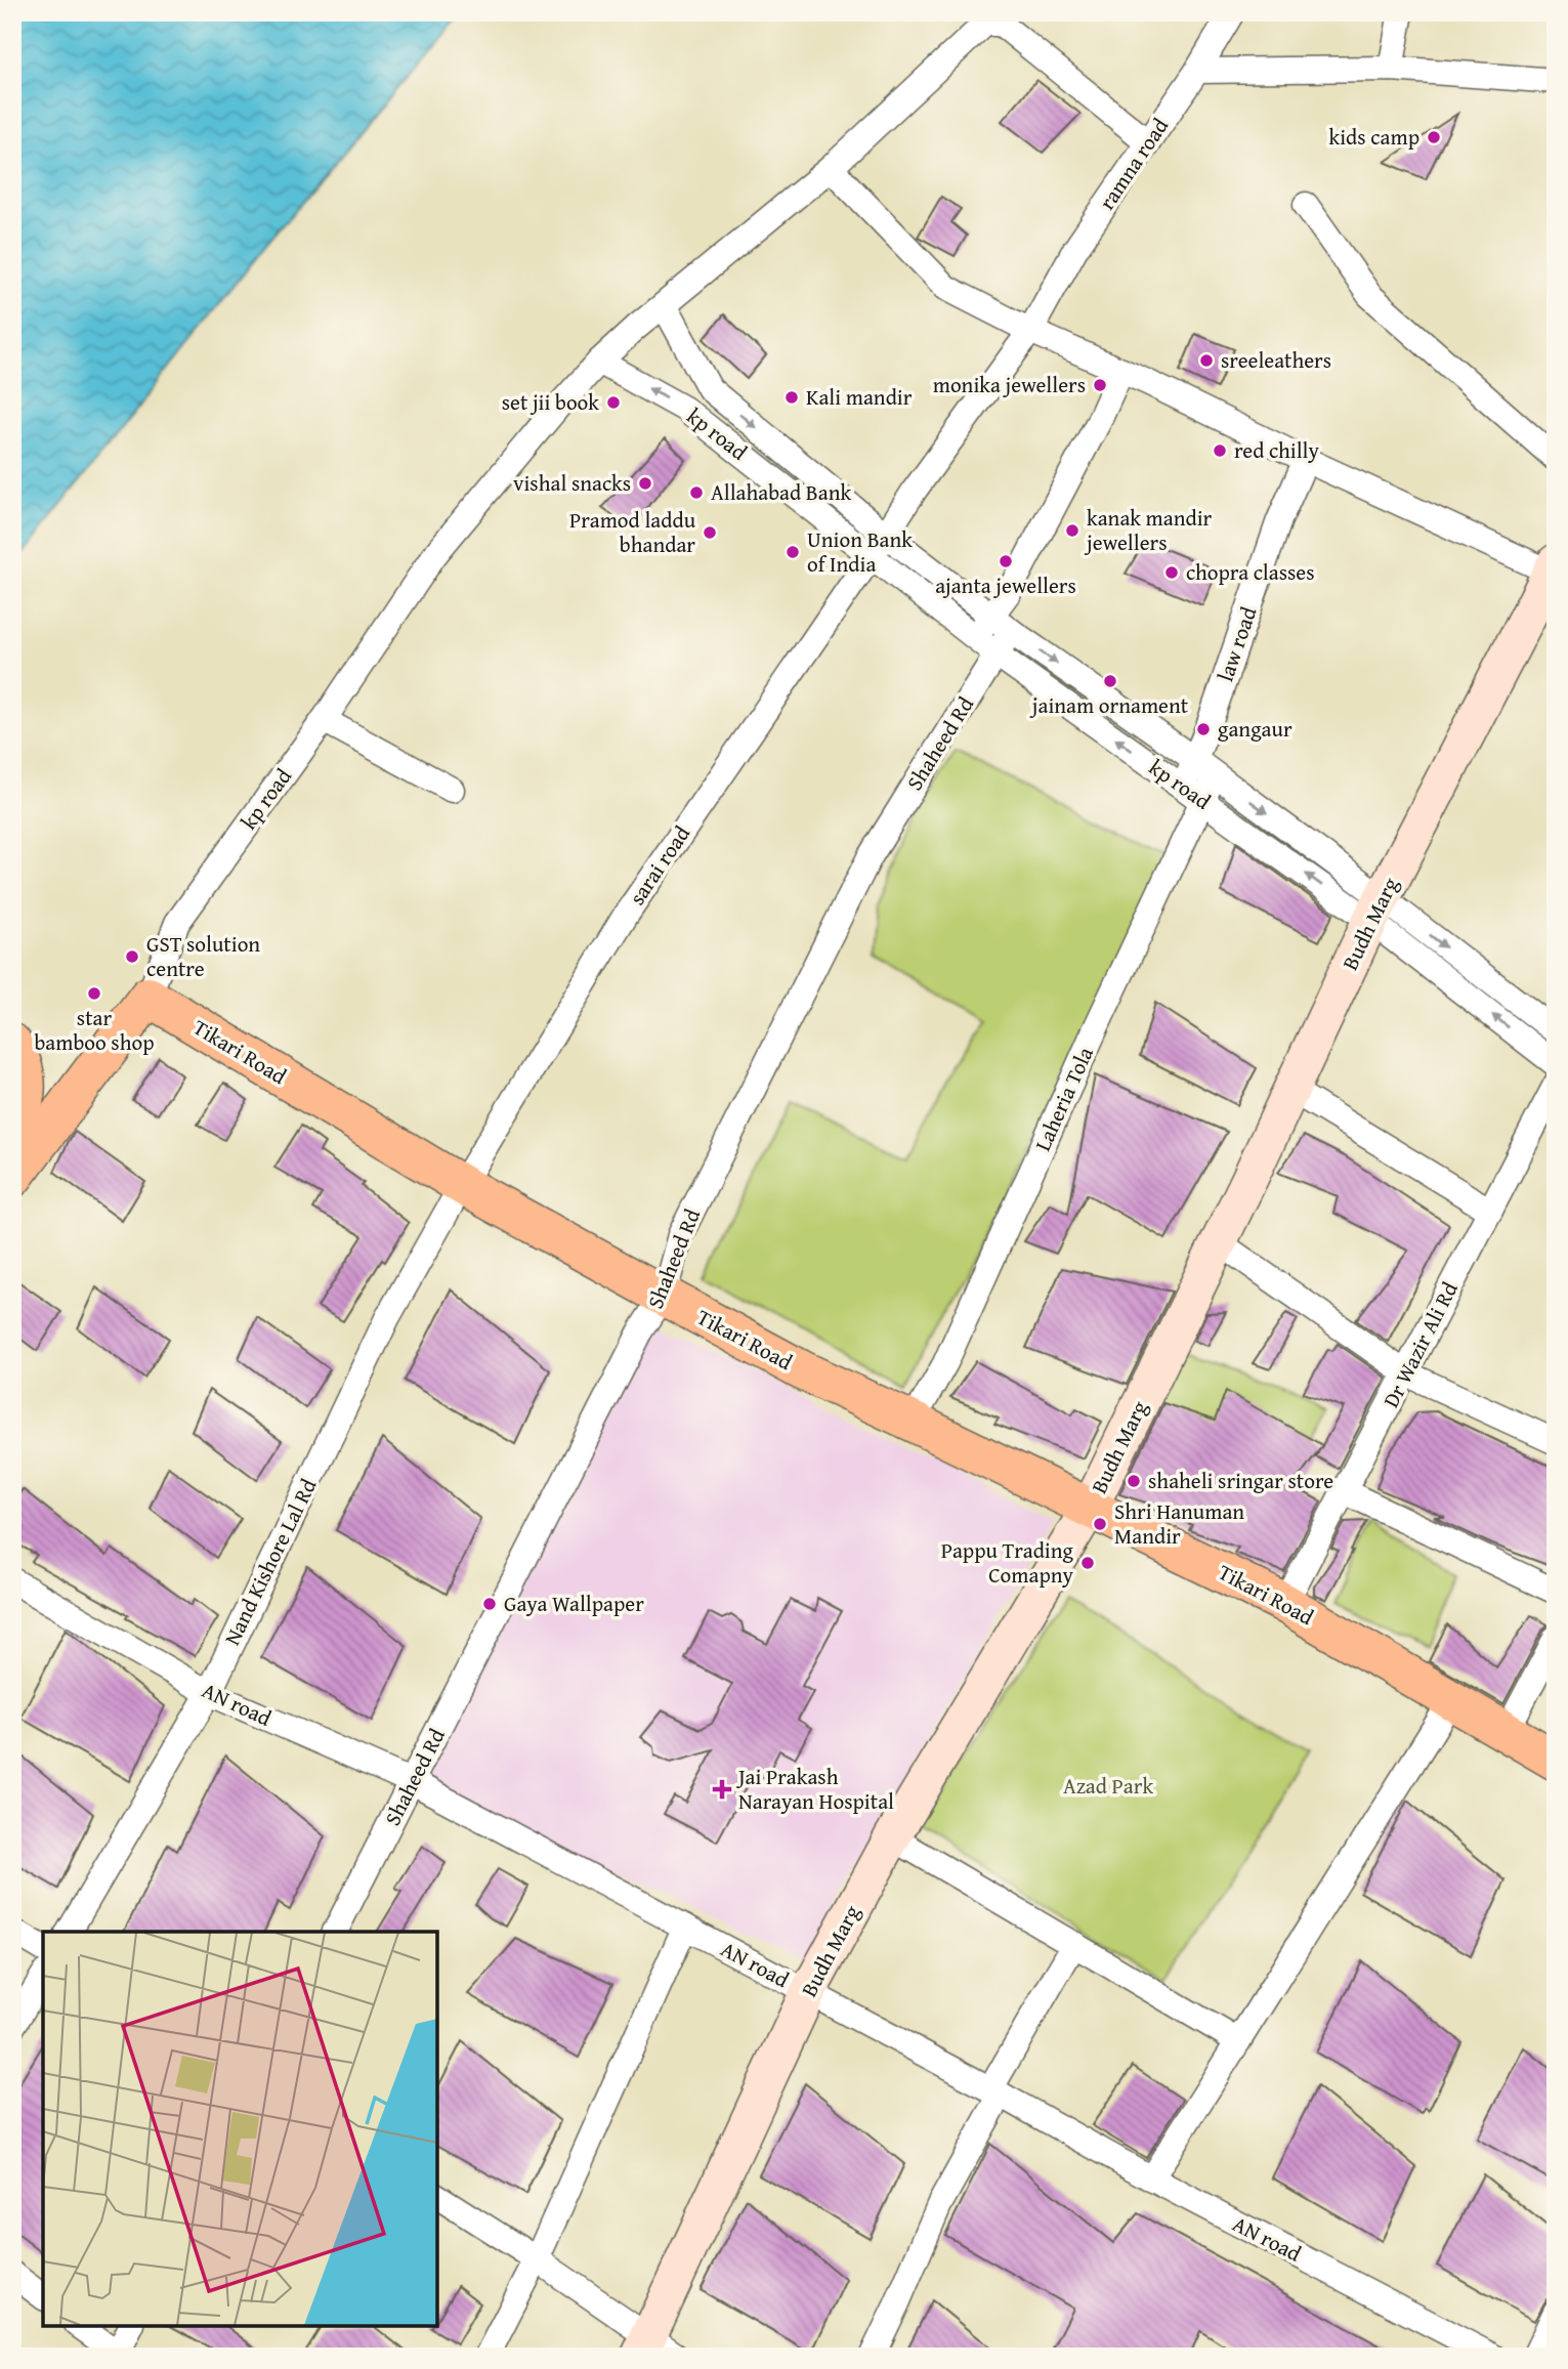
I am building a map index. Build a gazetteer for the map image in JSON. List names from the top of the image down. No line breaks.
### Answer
{"streets":{"highway":["Tikari Road"],"street":["ramna road","kp road","law road","Shaheed Rd","sarai road","Budh Marg","Laheria Tola","Dr Wazir Ali Rd","Nand Kishore Lal Rd","AN road"]},"crossings":[["ramna road","kp road"],["ramna road","sarai road"],["kp road","law road"],["kp road","Shaheed Rd"],["kp road","sarai road"],["kp road","Budh Marg"],["kp road","Tikari Road"],["kp road","Laheria Tola"],["law road","Laheria Tola"],["Shaheed Rd","Tikari Road"],["Shaheed Rd","AN road"],["sarai road","Tikari Road"],["sarai road","Nand Kishore Lal Rd"],["Budh Marg","Tikari Road"],["Budh Marg","AN road"],["Tikari Road","Laheria Tola"],["Tikari Road","Dr Wazir Ali Rd"],["Tikari Road","Nand Kishore Lal Rd"],["Nand Kishore Lal Rd","AN road"]],"parks":["Azad Park"],"places":{"other":["kids camp","sreeleathers","monika jewellers","Kali mandir","set jii book","red chilly","vishal snacks","Allahabad Bank","kanak mandir jewellers","Pramod laddu bhandar","Union Bank of India","ajanta jewellers","chopra classes","jainam ornament","gangaur","GST solution centre","star bamboo shop","shaheli sringar store","Shri Hanuman Mandir","Pappu Trading Comapny","Gaya Wallpaper"],"health":["Jai Prakash Narayan Hospital"]}}
